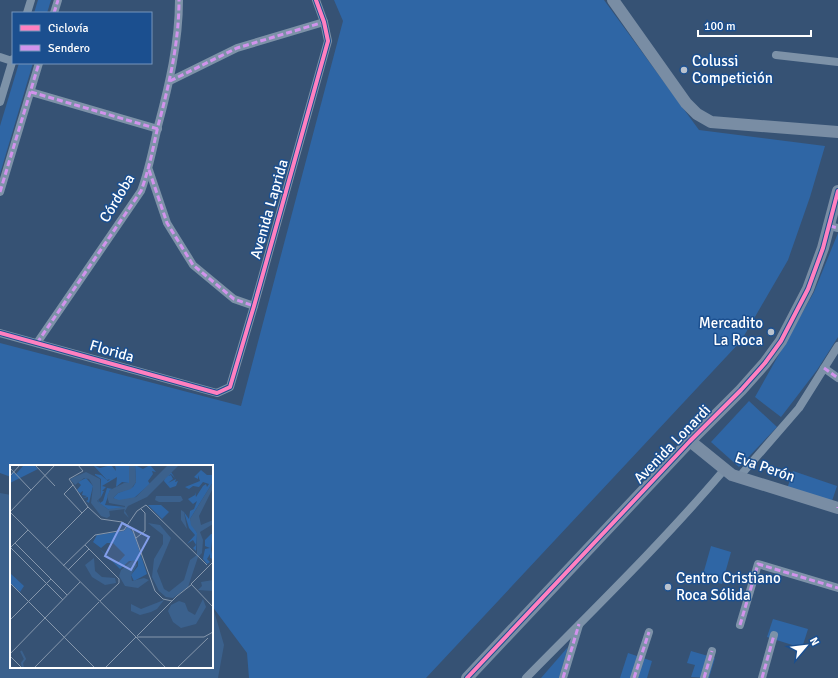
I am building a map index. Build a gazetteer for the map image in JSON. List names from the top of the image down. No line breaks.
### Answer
{"streets":{"street":["Córdoba","Avenida Laprida","Florida","Avenida Lonardi","Eva Perón"]},"crossings":[["Córdoba","Florida"],["Avenida Laprida","Florida"],["Avenida Lonardi","Eva Perón"]],"places":["Colussi Competición","Mercadito La Roca","Centro Cristiano Roca Sólida"],"legend":["Ciclovía","Sendero"],"scale_bar":"100 m","north":"top right"}
